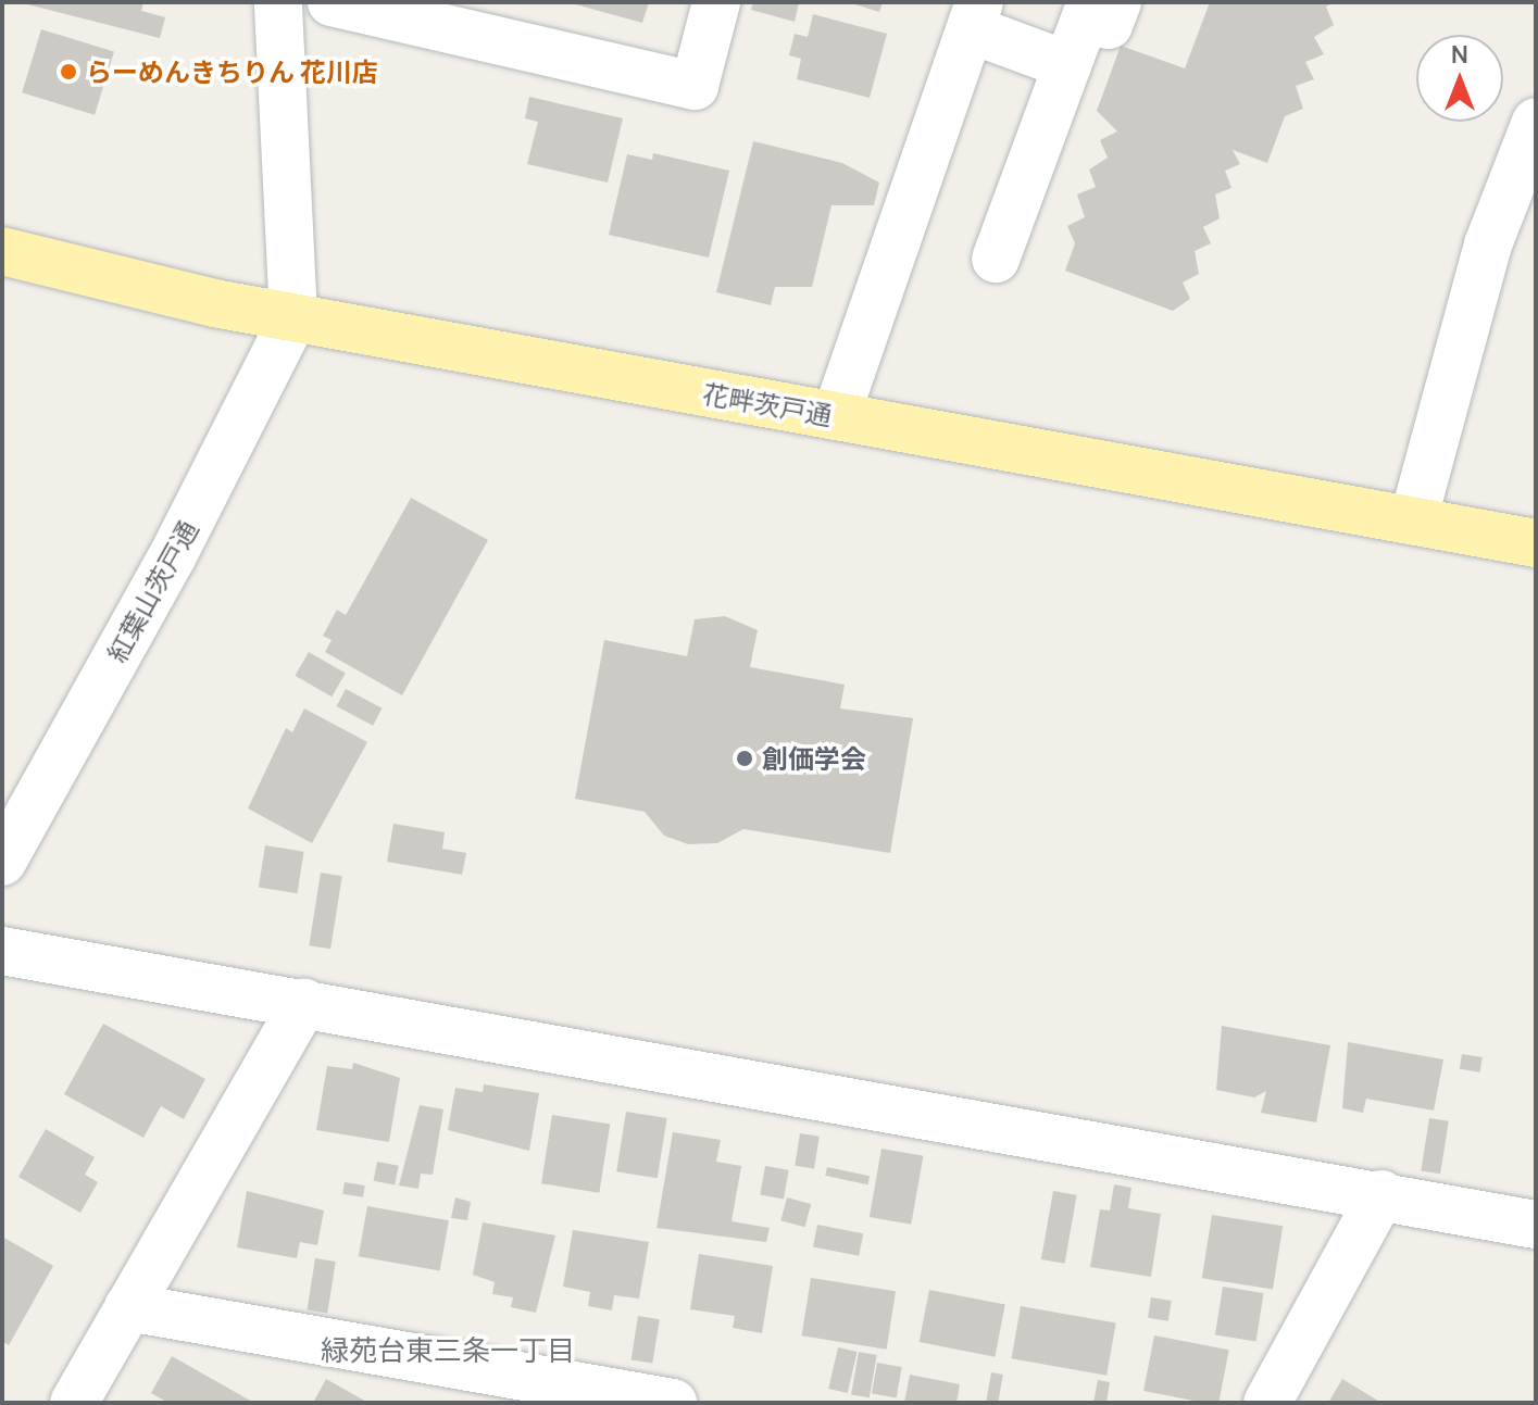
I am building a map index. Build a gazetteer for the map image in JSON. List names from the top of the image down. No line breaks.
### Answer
{"streets":{"main road":["花畔茨戸通"],"street":["紅葉山茨戸通"]},"crossings":[["花畔茨戸通","紅葉山茨戸通"]],"districts":["緑苑台東三条一丁目"],"places":["らーめんきちりん 花川店","創価学会"],"north":"top"}
